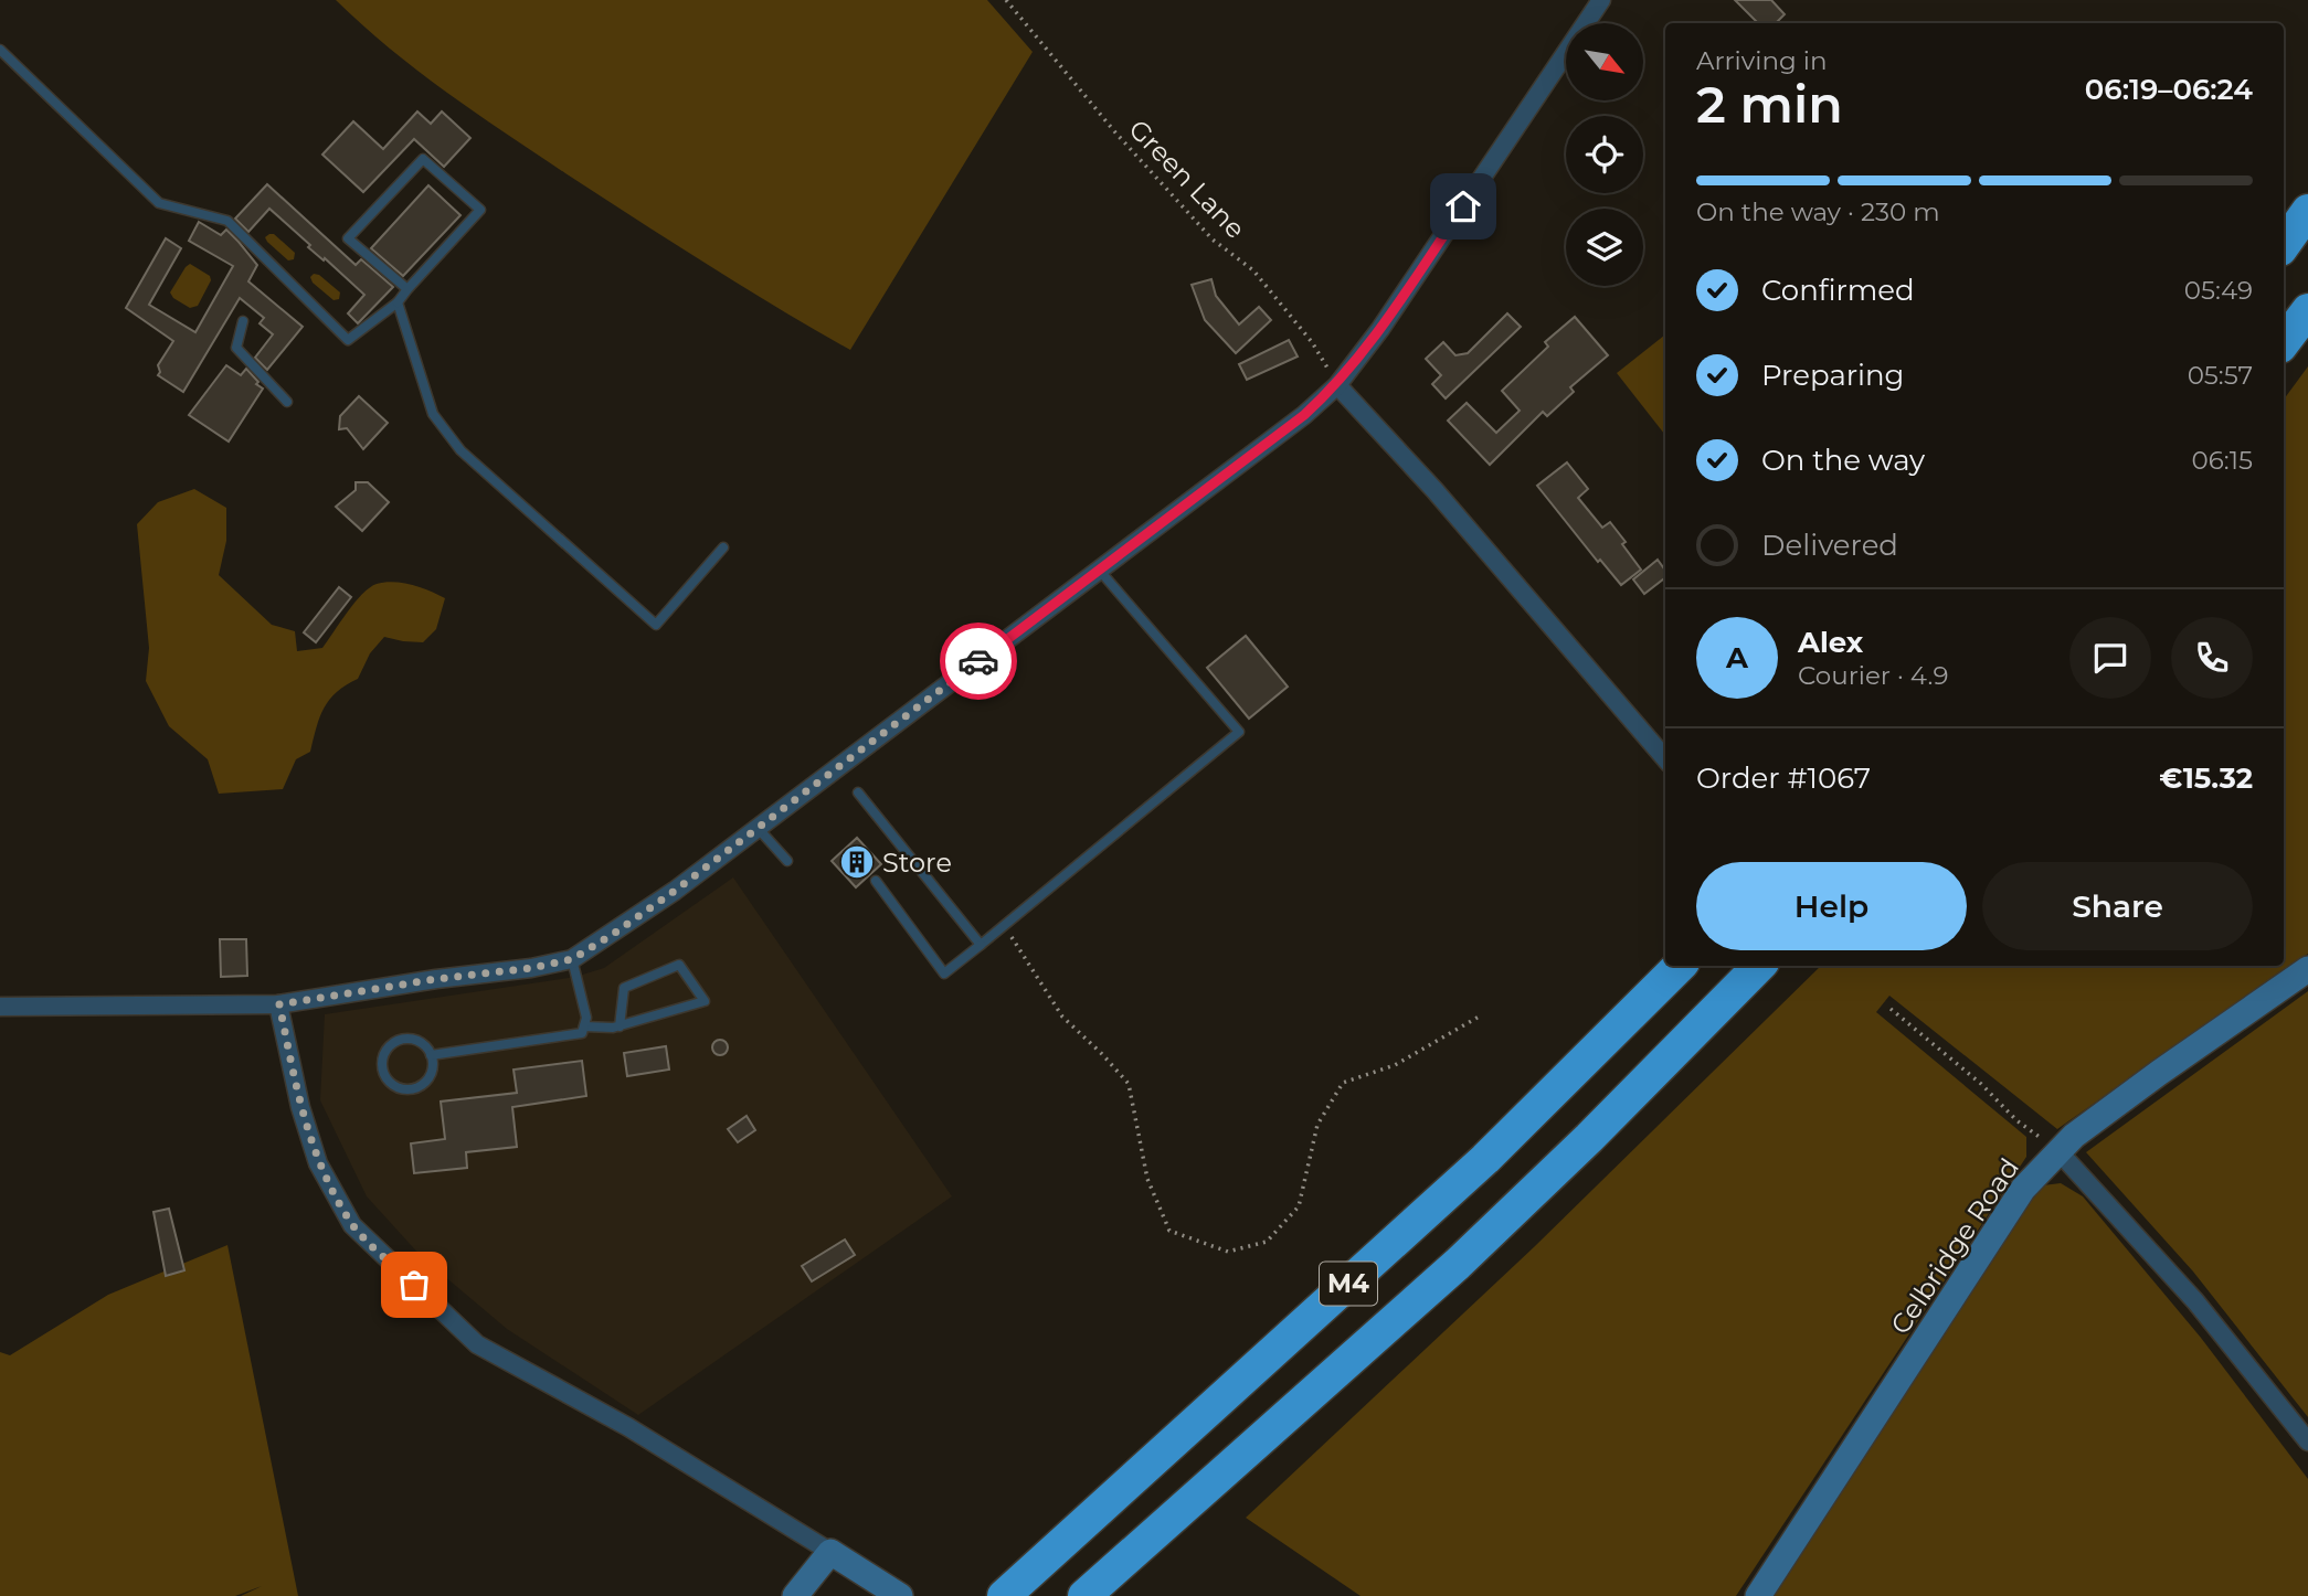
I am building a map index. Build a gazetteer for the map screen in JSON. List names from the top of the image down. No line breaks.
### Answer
{"streets":{"highway":["M4"],"main road":["Celbridge Road"],"path":["Green Lane"]},"places":{"building":["Store"]},"north":"bottom right","page":{"heading":["2 min","Arriving in","06:19–06:24"],"panel":["Alex","Courier · 4.9","Order #1067","€15.32"],"bar":"On the way · 230 m","list":[["Confirmed","05:49"],["Preparing","05:57"],["On the way","06:15"],"Delivered"],"round":"A","buttons":["Help","Share"]}}
